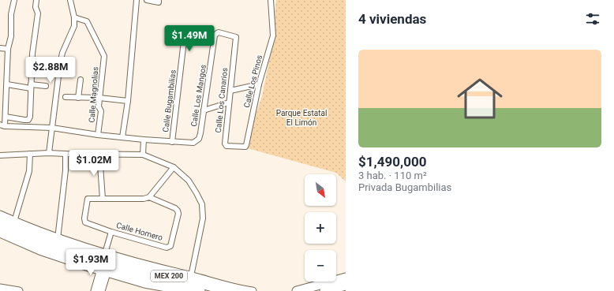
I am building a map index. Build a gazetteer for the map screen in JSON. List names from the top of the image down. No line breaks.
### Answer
{"streets":{"highway":["MEX 200"],"street":["Calle Los Pinos","Calle Magnolias","Calle Los Mangos","Calle Los Canarios","Calle Bugambilias","Calle Homero"]},"crossings":[["Calle Los Pinos","Calle Los Canarios"],["Calle Los Mangos","Calle Los Canarios"],["Calle Los Mangos","Calle Bugambilias"]],"parks":["Parque Estatal El Limón"],"north":"bottom right","page":{"heading":"4 viviendas","price":["$1.49M","$2.88M","$1.02M","$1.93M"],"list":[{"name":"$1,490,000","note":"3 hab. · 110 m² · Privada Bugambilias"}],"map_buttons":["+","−"]}}
